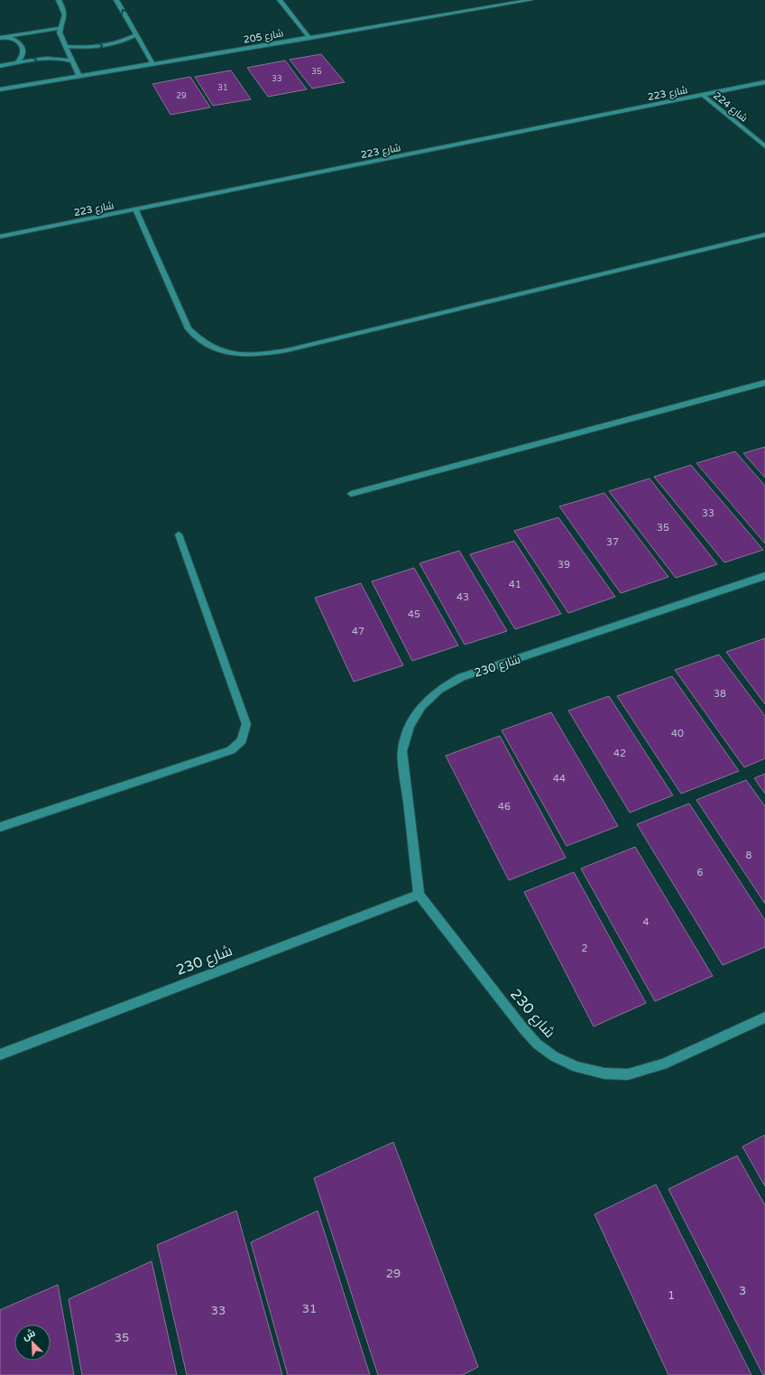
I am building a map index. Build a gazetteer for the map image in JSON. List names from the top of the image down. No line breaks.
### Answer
{"streets":{"street":["شارع 205","شارع 223","شارع 224","شارع 230"]},"crossings":[["شارع 223","شارع 224"]],"house_numbers":["35","33","31","29","33","35","37","39","41","43","45","47","38","40","42","44","46","8","6","4","2","29","3","1","31","33","35"],"north":"top left"}
